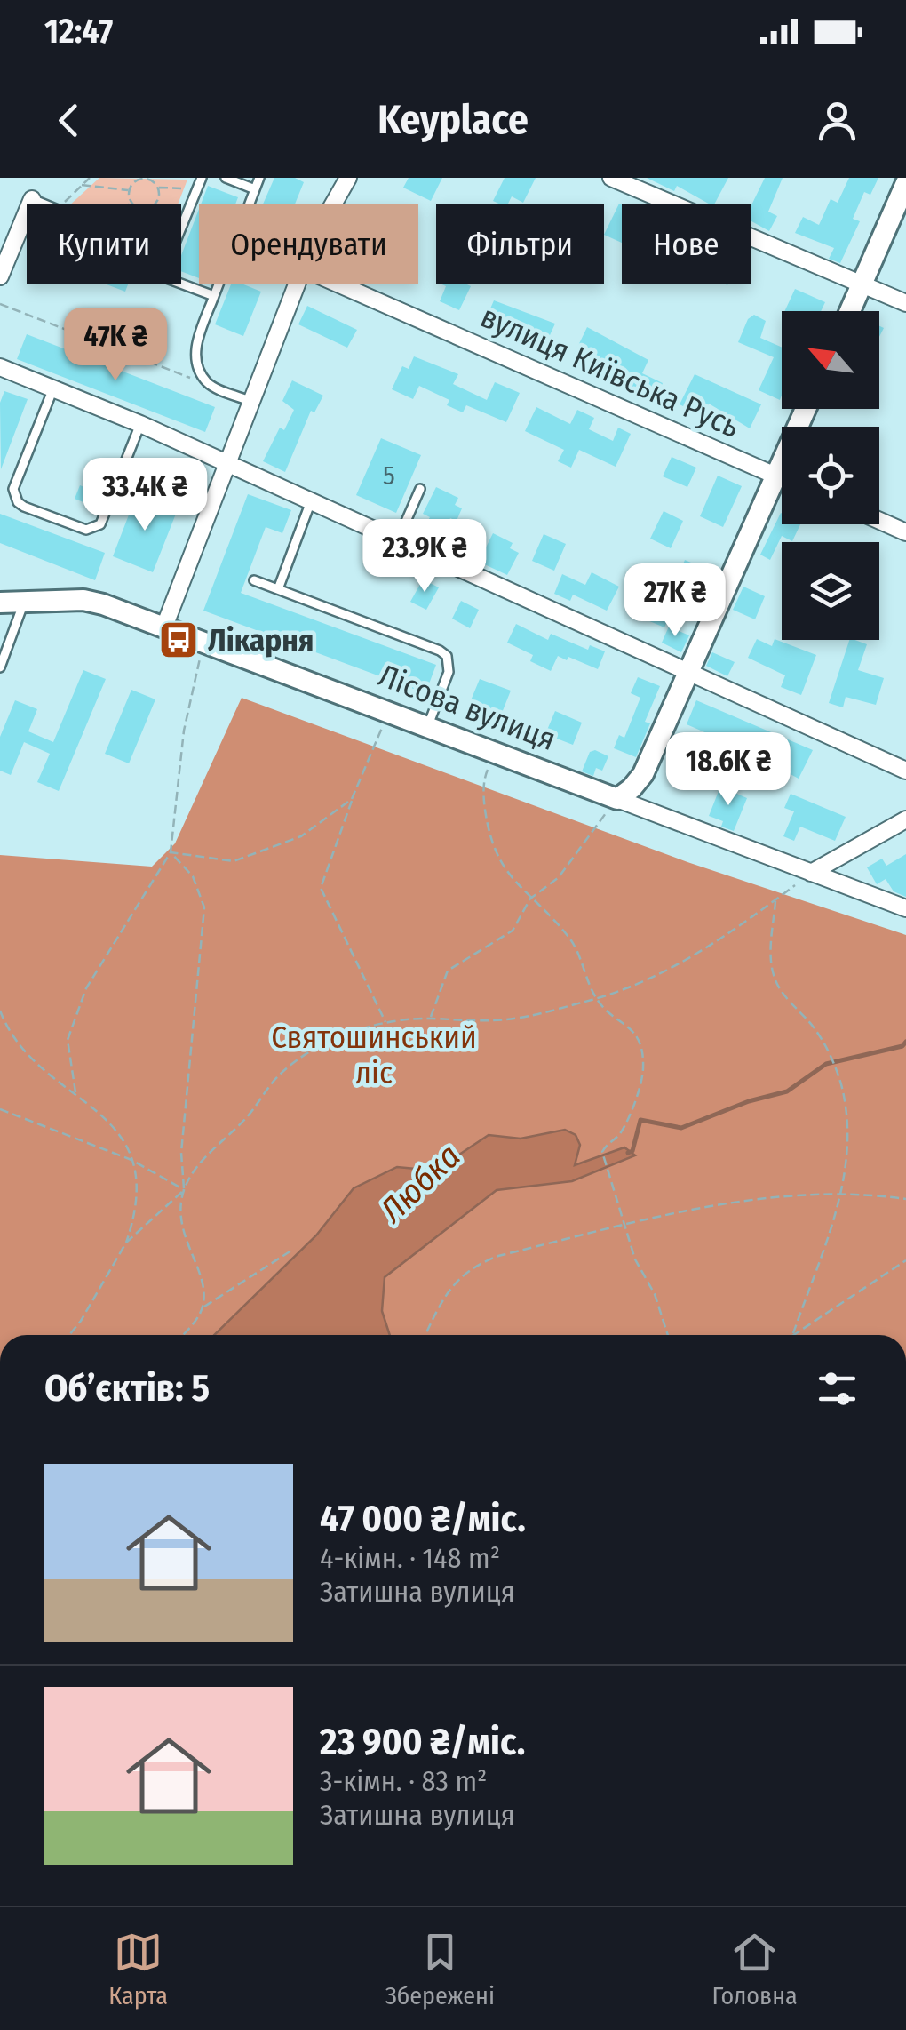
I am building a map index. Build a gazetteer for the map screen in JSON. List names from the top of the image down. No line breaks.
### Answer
{"streets":{"street":["вулиця Київська Русь","Лісова вулиця"]},"water":["Любка"],"parks":["Святошинський ліс"],"places":{"bus stop":["Лікарня"]},"house_numbers":["5"],"north":"top left","page":{"status":"12:47","header":"Keyplace","chip":["Купити","Орендувати","Фільтри","Нове"],"price":["47K ₴","33.4K ₴","23.9K ₴","27K ₴","18.6K ₴"],"heading":"Об’єктів: 5","list":[{"name":"47 000 ₴/міс.","note":"4-кімн. · 148 m² · Затишна вулиця"},{"name":"23 900 ₴/міс.","note":"3-кімн. · 83 m² · Затишна вулиця"}],"tabs":["Карта","Збережені","Головна"]}}
